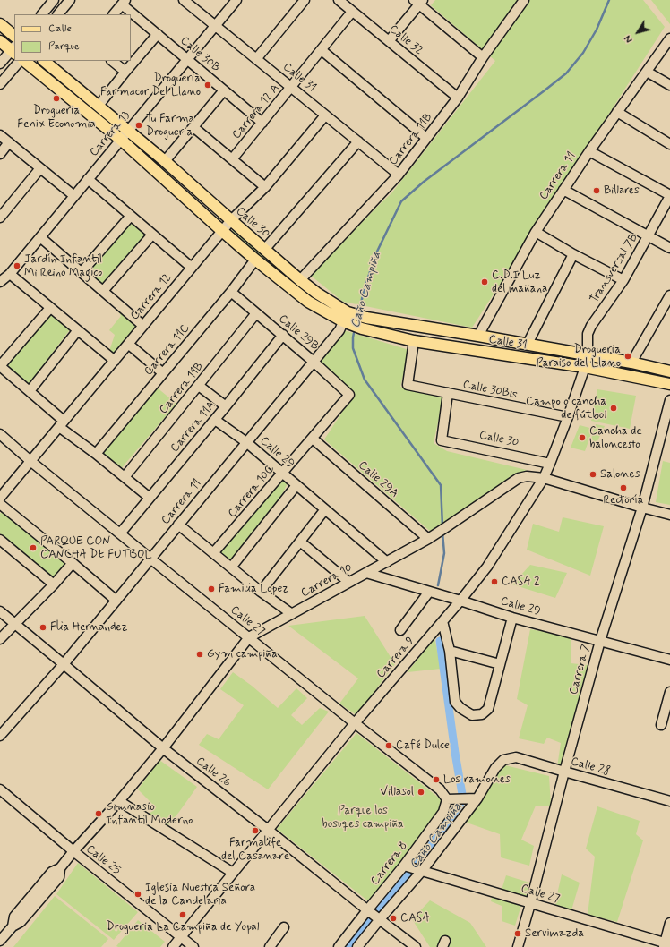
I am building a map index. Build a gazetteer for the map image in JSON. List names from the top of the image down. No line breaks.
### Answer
{"streets":{"main road":["Calle 31","Calle 30"],"street":["Calle 32","Calle 30B","Carrera 12 A","Carrera 13","Carrera 11B","Carrera 11","Transversal 7B","Carrera 12","Calle 29B","Carrera 11C","Calle 30Bis","Carrera 11A","Calle 29","Calle 29A","Carrera 10C","Carrera 10","Calle 27","Carrera 9","Carrera 7","Calle 28","Calle 26","Calle 25","Carrera 8"]},"crossings":[["Calle 32","Carrera 12 A"],["Calle 32","Carrera 11B"],["Calle 30B","Carrera 12 A"],["Calle 30B","Carrera 13"],["Calle 31","Carrera 12 A"],["Calle 31","Carrera 13"],["Calle 31","Carrera 11B"],["Calle 31","Carrera 11"],["Calle 31","Calle 30"],["Calle 31","Transversal 7B"],["Calle 31","Carrera 12"],["Calle 31","Calle 30Bis"],["Calle 31","Carrera 9"],["Carrera 13","Calle 30"],["Carrera 11B","Calle 30"],["Carrera 11B","Calle 29B"],["Carrera 11","Calle 30"],["Carrera 11","Calle 29B"],["Carrera 11","Calle 29"],["Carrera 11","Calle 27"],["Carrera 11","Calle 26"],["Calle 30","Carrera 12"],["Calle 30","Carrera 11C"],["Calle 30","Calle 30Bis"],["Calle 30","Carrera 9"],["Transversal 7B","Carrera 9"],["Carrera 12","Calle 27"],["Calle 29B","Carrera 11C"],["Calle 29B","Carrera 11A"],["Calle 29B","Carrera 10C"],["Calle 30Bis","Carrera 9"],["Carrera 11A","Calle 29"],["Carrera 11A","Calle 27"],["Calle 29","Carrera 10C"],["Calle 29","Carrera 10"],["Calle 29","Carrera 9"],["Calle 29","Carrera 7"],["Calle 29A","Carrera 10C"],["Calle 29A","Carrera 10"],["Carrera 10","Calle 27"],["Carrera 10","Carrera 9"],["Carrera 10","Calle 26"],["Carrera 10","Calle 25"],["Calle 27","Carrera 9"],["Calle 27","Carrera 7"],["Calle 27","Carrera 8"],["Carrera 9","Calle 26"],["Carrera 9","Calle 25"],["Carrera 7","Calle 28"],["Calle 28","Carrera 8"],["Calle 26","Carrera 8"]],"water":["Caño Campiña"],"parks":["Parque los bosuqes campiña"],"places":["Drogueria Farmacor Del Llano","Drogueria Fenix Economia","Tu Farma Drogueria","Billares","Jardín Infantil Mi Reino Magico","C.D.I Luz del mañana","Drogueria Paraiso del Llano","Campo o cancha de fútbol","Cancha de baloncesto","Salones","Rectoría","PARQUE CON CANCHA DE FUTBOL","CASA 2","Familia Lopez","Flia Hernandez","Gym campiña","Café Dulce","Los ramones","Villasol","Gimnasio Infantil Moderno","Farmalife del Casanare","Iglesia Nuestra Señora de la Candelaria","Drogueria La Campiña de Yopal","CASA","Servimazda"],"legend":["Calle","Parque"],"north":"bottom left"}
